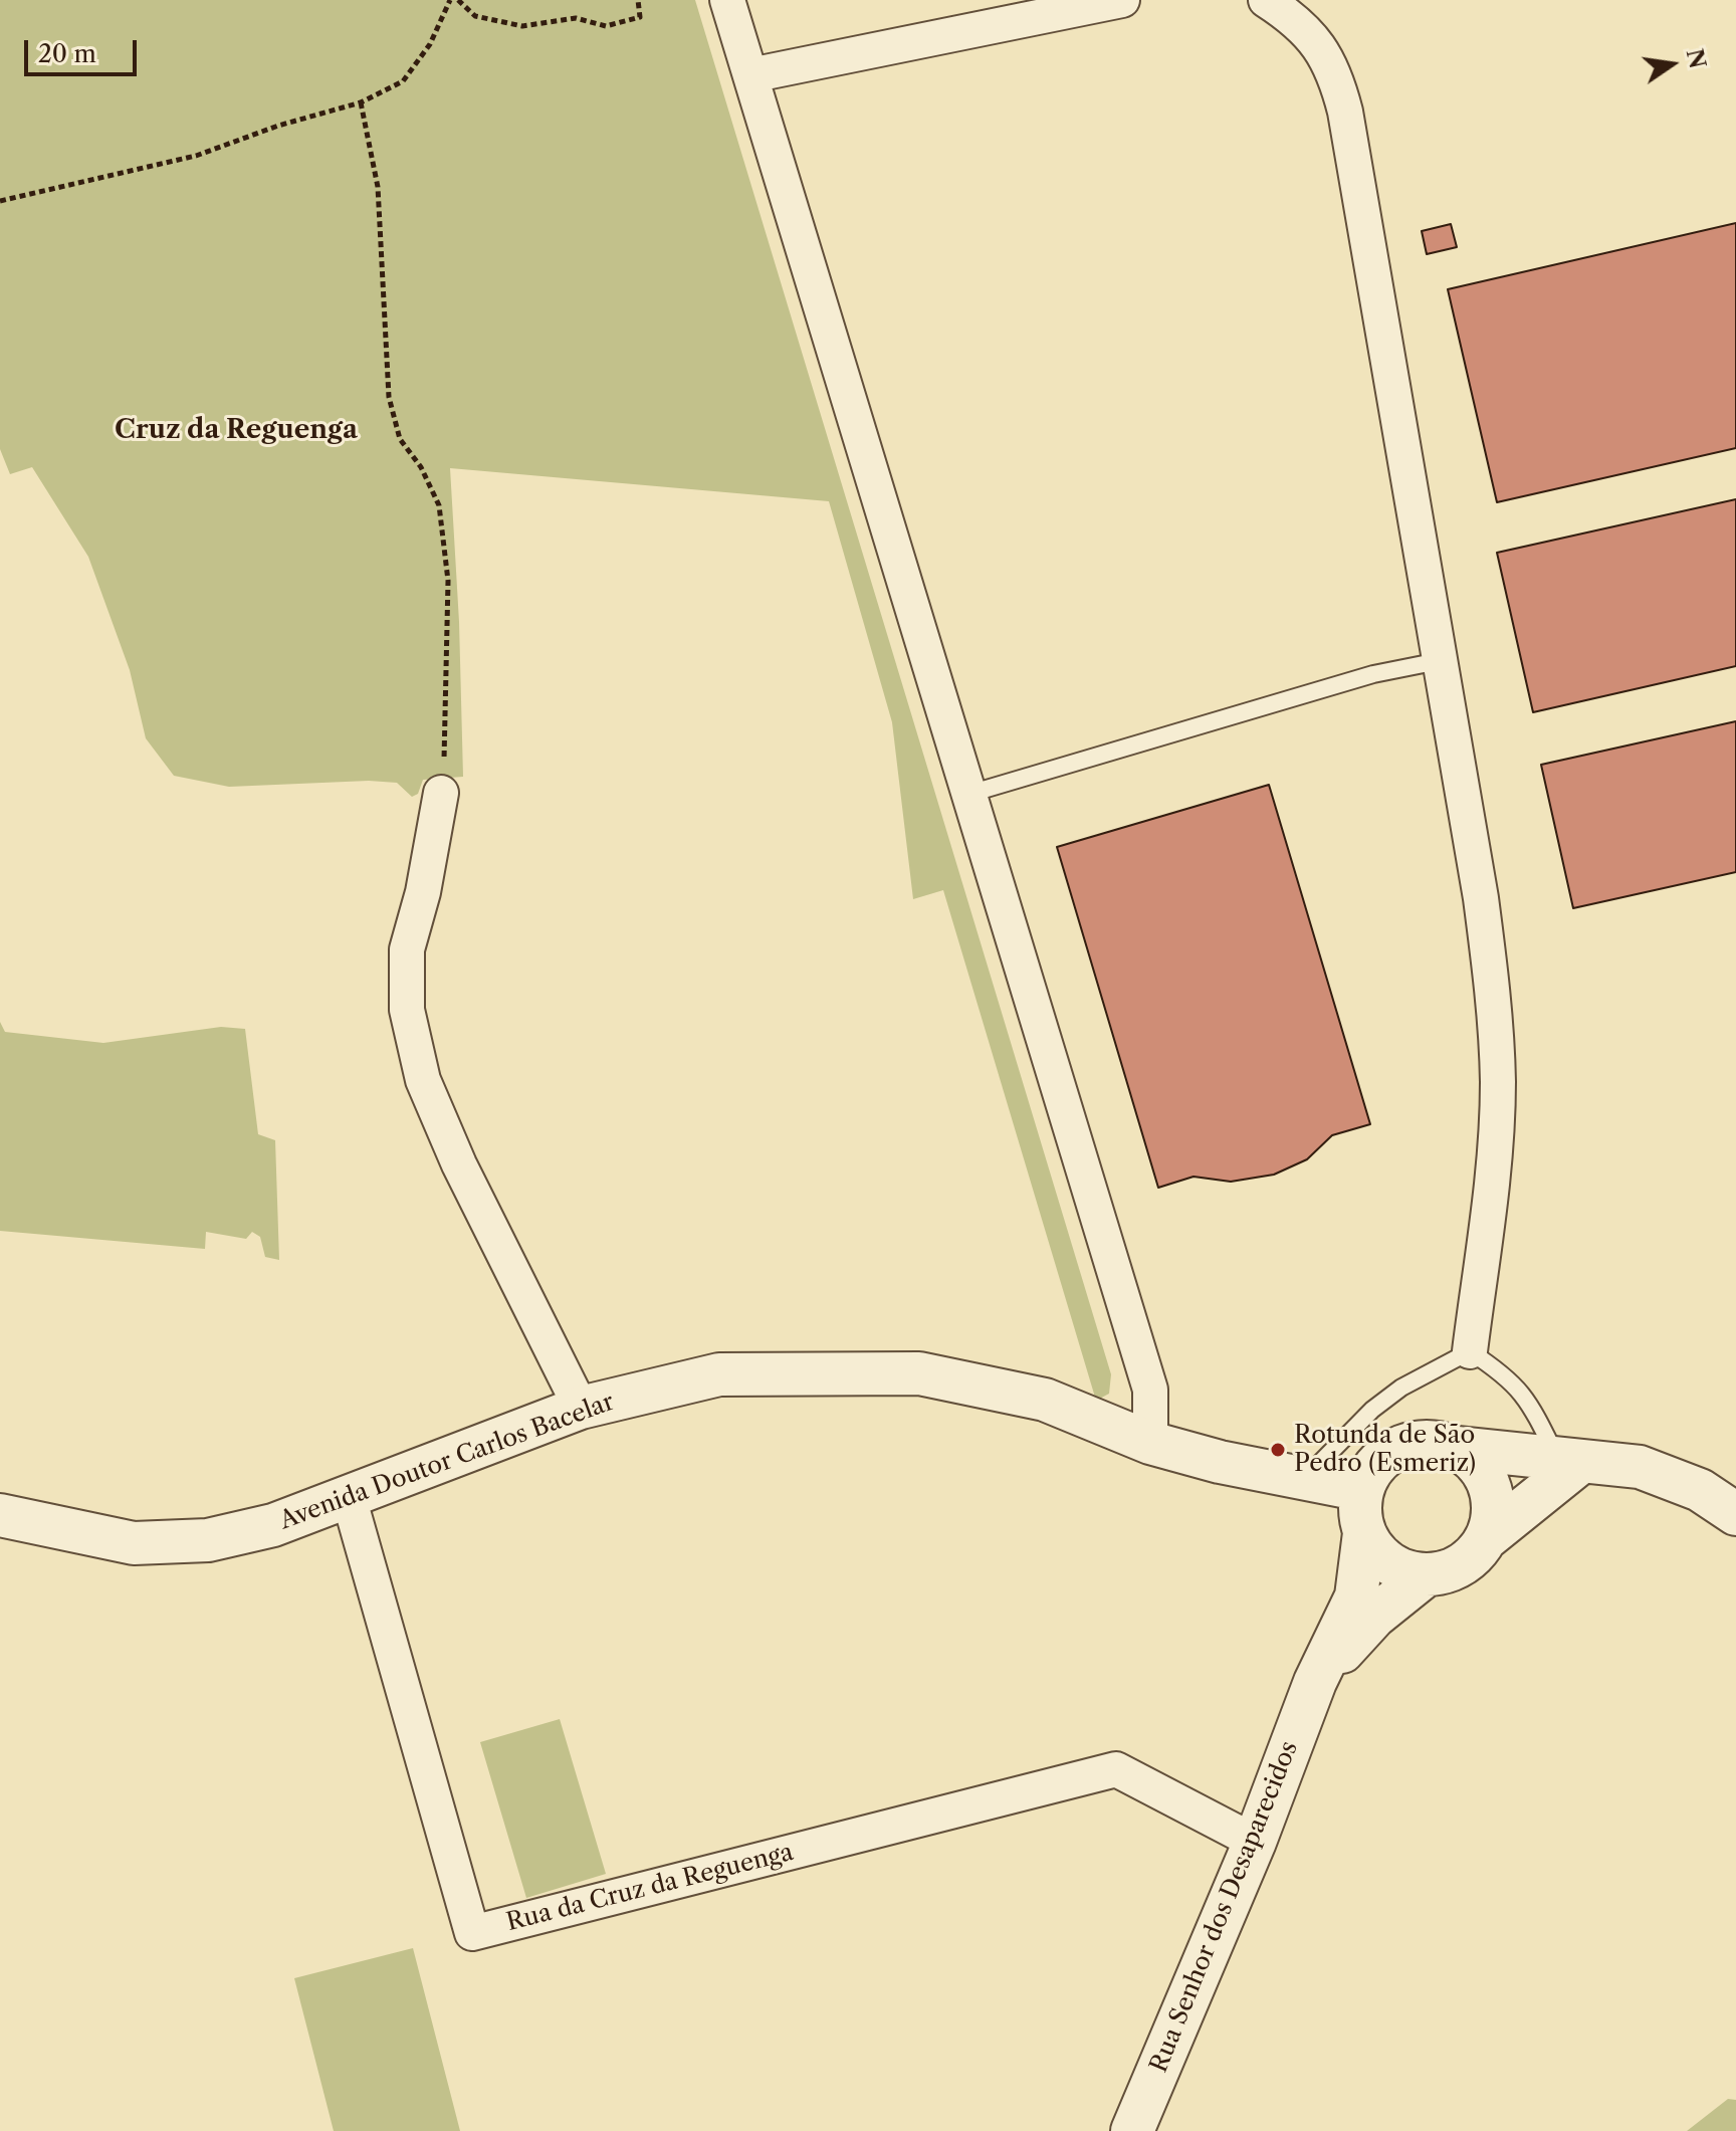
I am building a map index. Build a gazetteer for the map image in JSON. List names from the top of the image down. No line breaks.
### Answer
{"streets":{"street":["Avenida Doutor Carlos Bacelar","Rua da Cruz da Reguenga","Rua Senhor dos Desaparecidos"]},"crossings":[["Avenida Doutor Carlos Bacelar","Rua da Cruz da Reguenga"],["Avenida Doutor Carlos Bacelar","Rua Senhor dos Desaparecidos"],["Rua da Cruz da Reguenga","Rua Senhor dos Desaparecidos"]],"districts":["Cruz da Reguenga"],"places":["Rotunda de São Pedro (Esmeriz)"],"scale_bar":"20 m","north":"right"}
